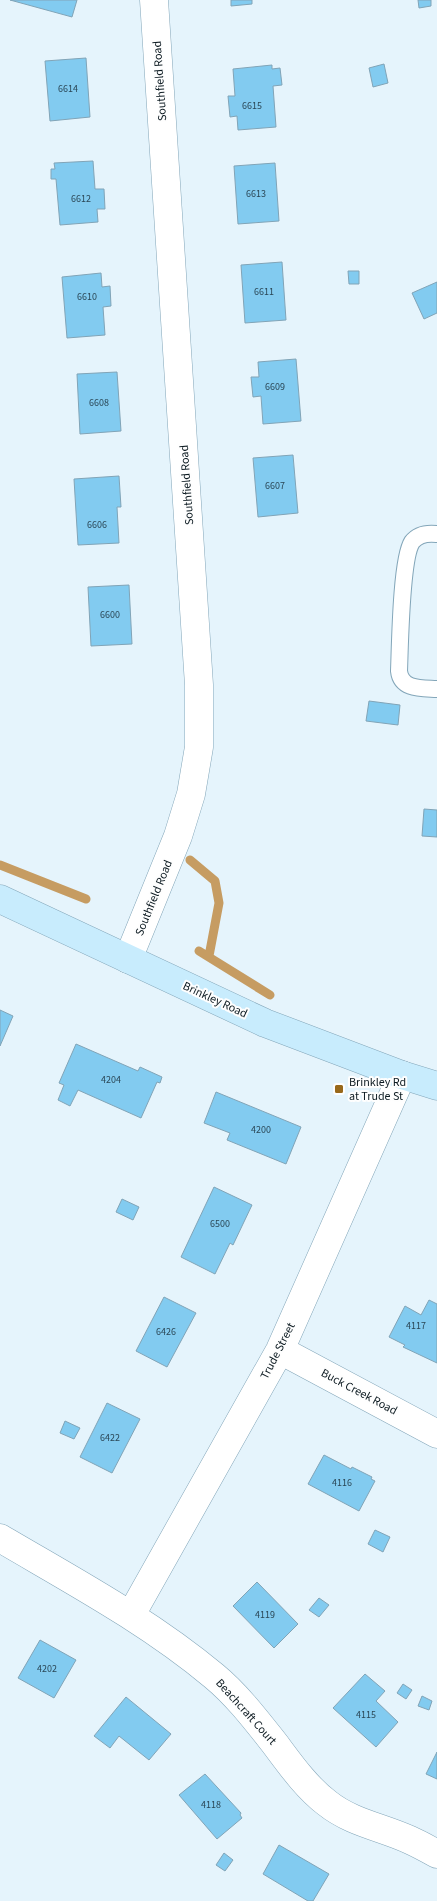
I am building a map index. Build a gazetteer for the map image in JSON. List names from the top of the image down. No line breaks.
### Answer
{"streets":{"main road":["Brinkley Road"],"street":["Southfield Road","Trude Street","Buck Creek Road","Beachcraft Court"]},"crossings":[["Southfield Road","Brinkley Road"],["Brinkley Road","Trude Street"],["Trude Street","Buck Creek Road"],["Trude Street","Beachcraft Court"]],"places":{"transit":["Brinkley Rd at Trude St"]},"house_numbers":["6614","6615","6613","6612","6611","6610","6609","6608","6607","6606","6600","4204","4200","6500","4117","6426","6422","4116","4119","4202","4115","4118"]}
